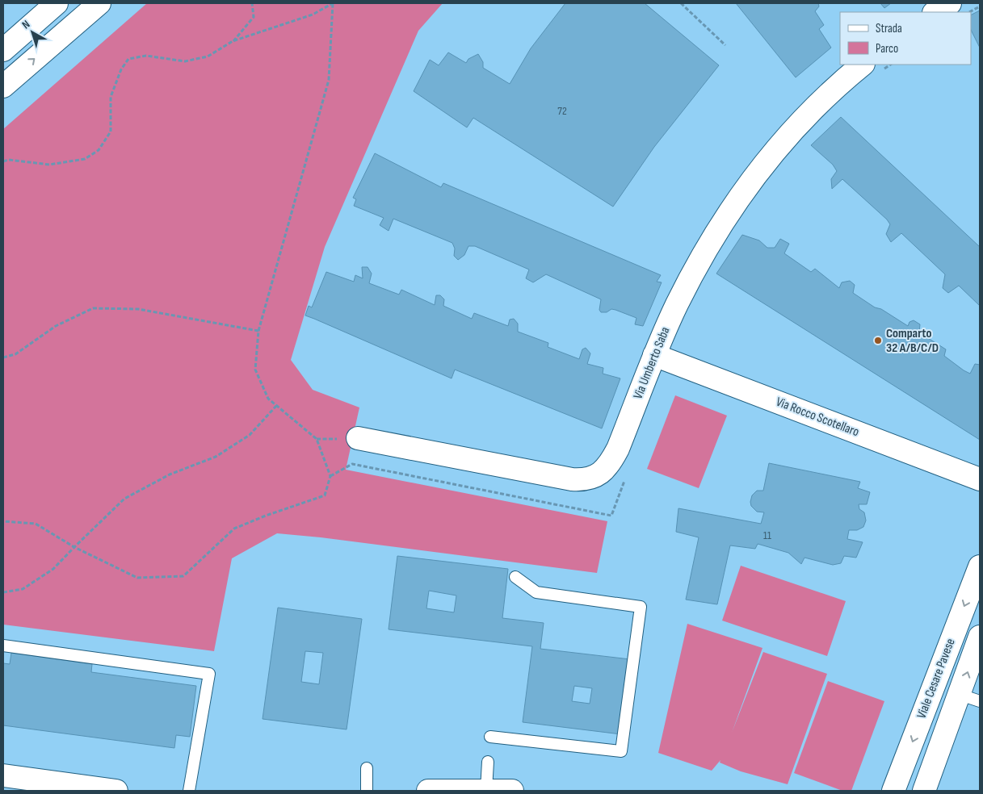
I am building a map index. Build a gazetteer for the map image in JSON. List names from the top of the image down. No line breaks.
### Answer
{"streets":{"street":["Via Umberto Saba","Via Rocco Scotellaro","Viale Cesare Pavese"]},"crossings":[["Via Umberto Saba","Via Rocco Scotellaro"]],"places":["Comparto 32 A/B/C/D"],"house_numbers":["72","11"],"legend":["Strada","Parco"],"north":"top left"}
